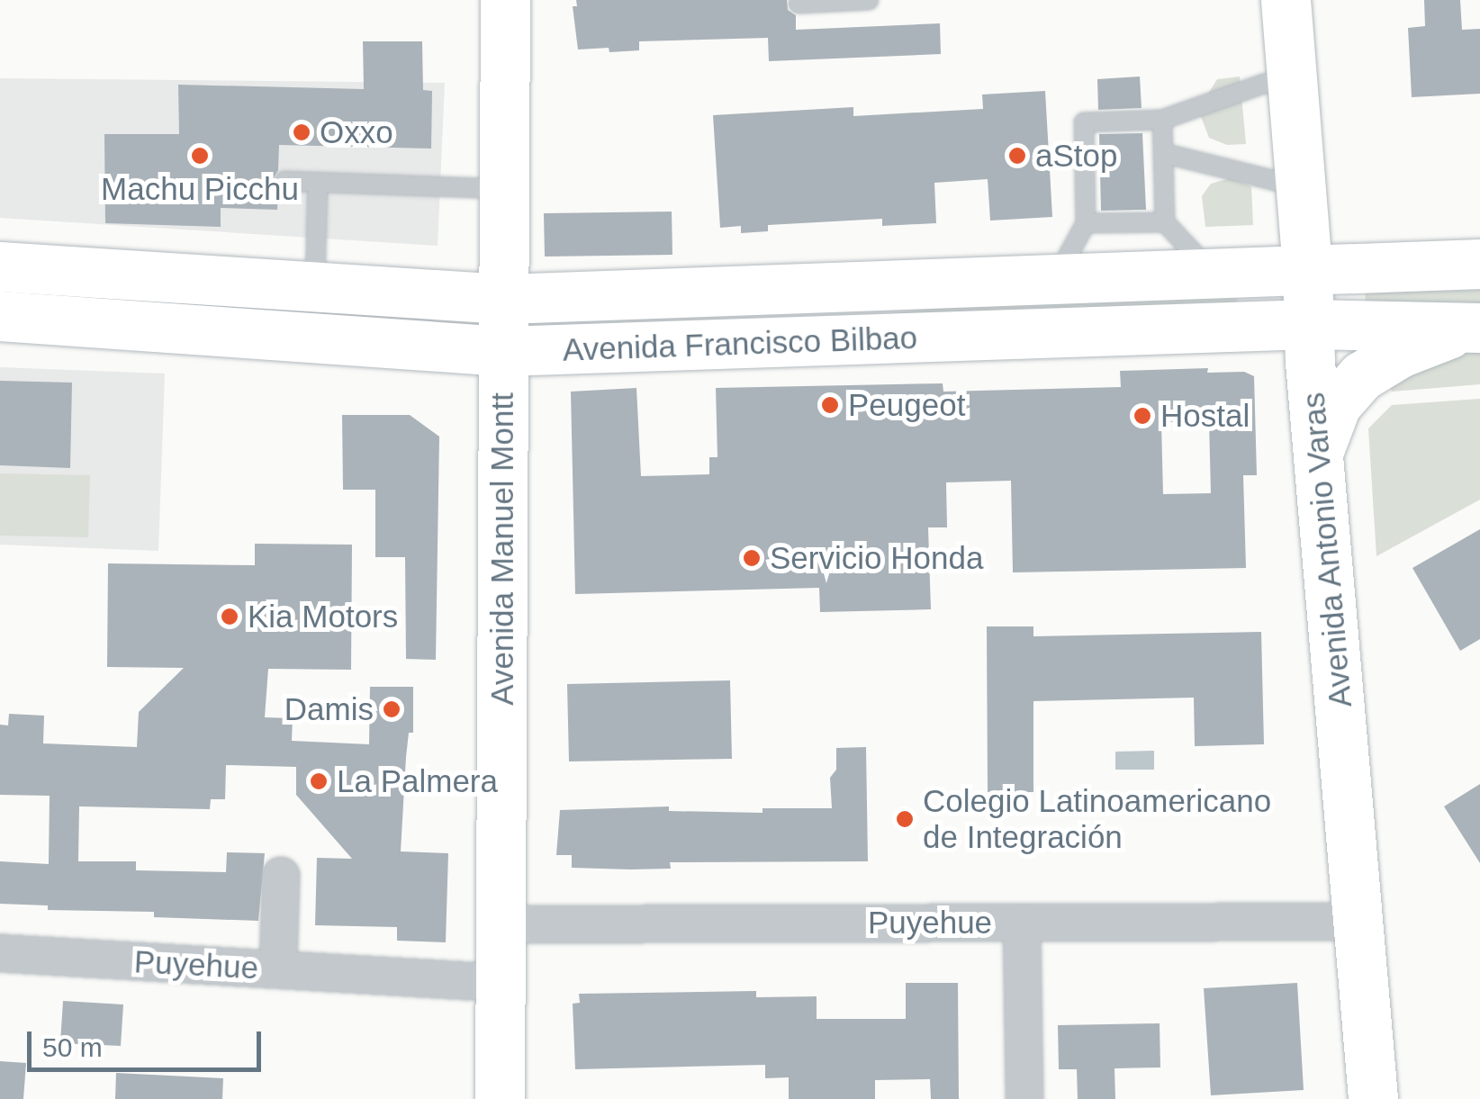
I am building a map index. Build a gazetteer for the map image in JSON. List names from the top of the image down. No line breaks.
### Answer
{"streets":{"main road":["Avenida Francisco Bilbao","Avenida Manuel Montt","Avenida Antonio Varas"],"street":["Puyehue"]},"crossings":[["Avenida Francisco Bilbao","Avenida Manuel Montt"],["Avenida Francisco Bilbao","Avenida Antonio Varas"],["Avenida Manuel Montt","Puyehue"],["Avenida Antonio Varas","Puyehue"]],"places":["Oxxo","Machu Picchu","aStop","Peugeot","Hostal","Servicio Honda","Kia Motors","Damis","La Palmera","Colegio Latinoamericano de Integración"],"scale_bar":"50 m"}
